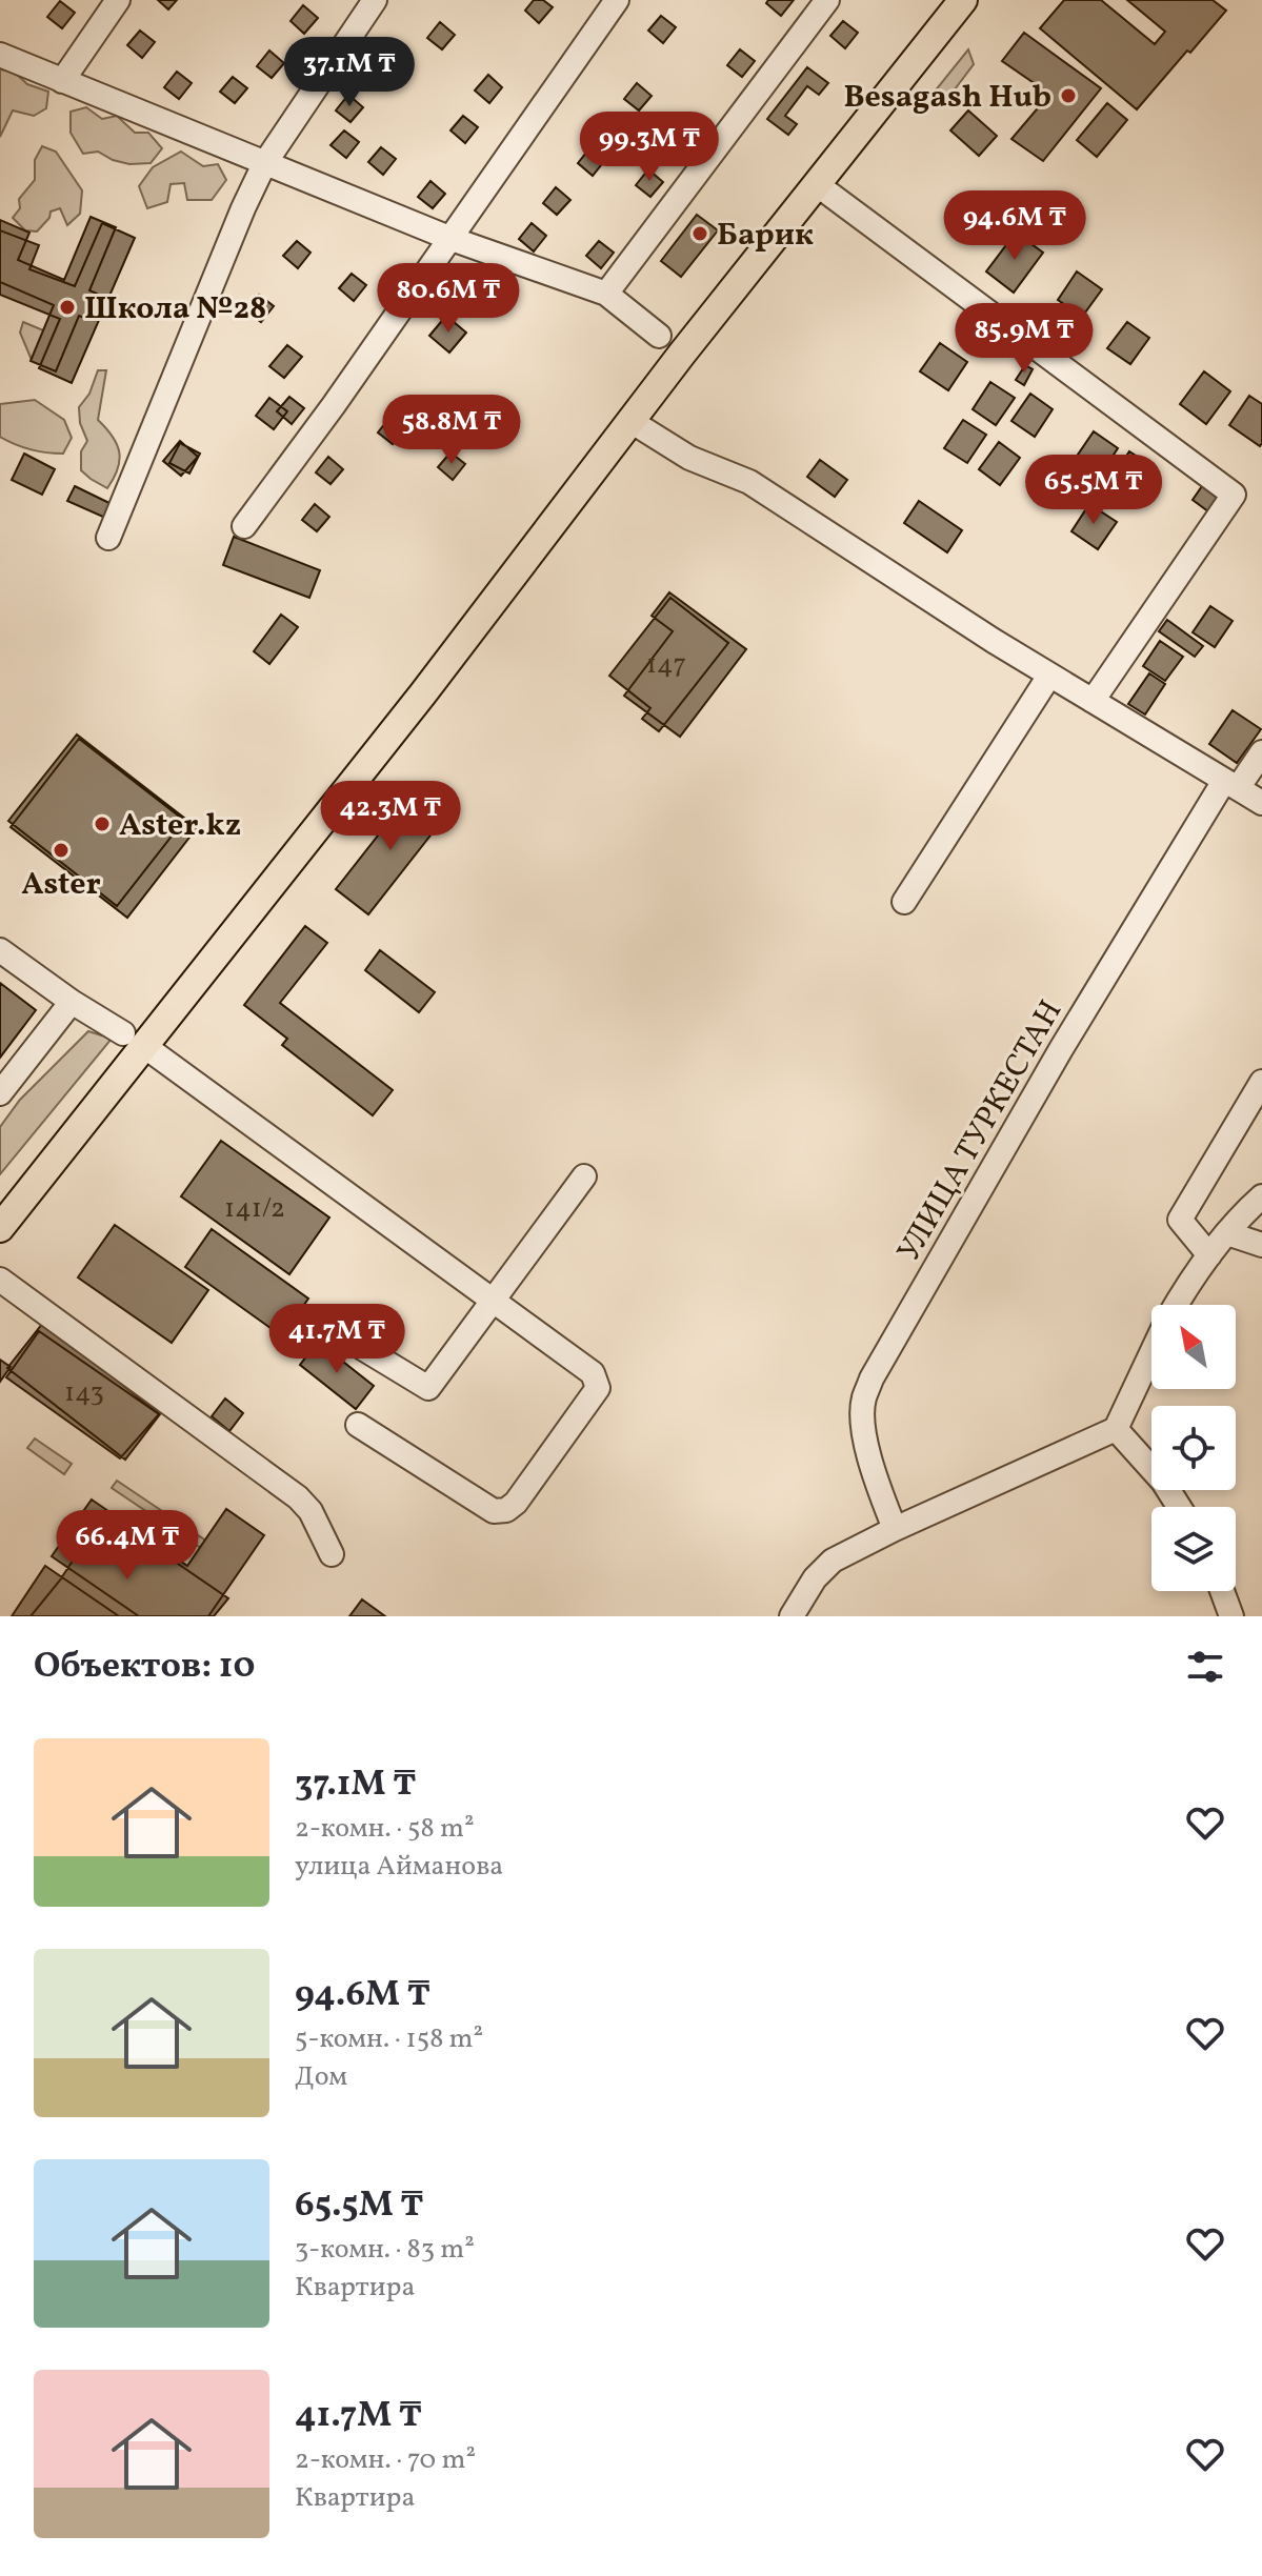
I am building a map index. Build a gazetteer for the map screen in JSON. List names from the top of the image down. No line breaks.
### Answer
{"streets":{"street":["УЛИЦА ТУРКЕСТАН"]},"places":["Besagash Hub","Барик","Школа №28","Aster.kz","Aster"],"house_numbers":["147","141/2","143"],"north":"top left","page":{"price":["37.1M ₸","99.3M ₸","94.6M ₸","80.6M ₸","85.9M ₸","58.8M ₸","65.5M ₸","42.3M ₸","41.7M ₸","66.4M ₸"],"heading":"Объектов: 10","list":[{"name":"37.1M ₸","note":"2-комн. · 58 m² · улица Айманова"},{"name":"94.6M ₸","note":"5-комн. · 158 m² · Дом"},{"name":"65.5M ₸","note":"3-комн. · 83 m² · Квартира"},{"name":"41.7M ₸","note":"2-комн. · 70 m² · Квартира"}]}}
